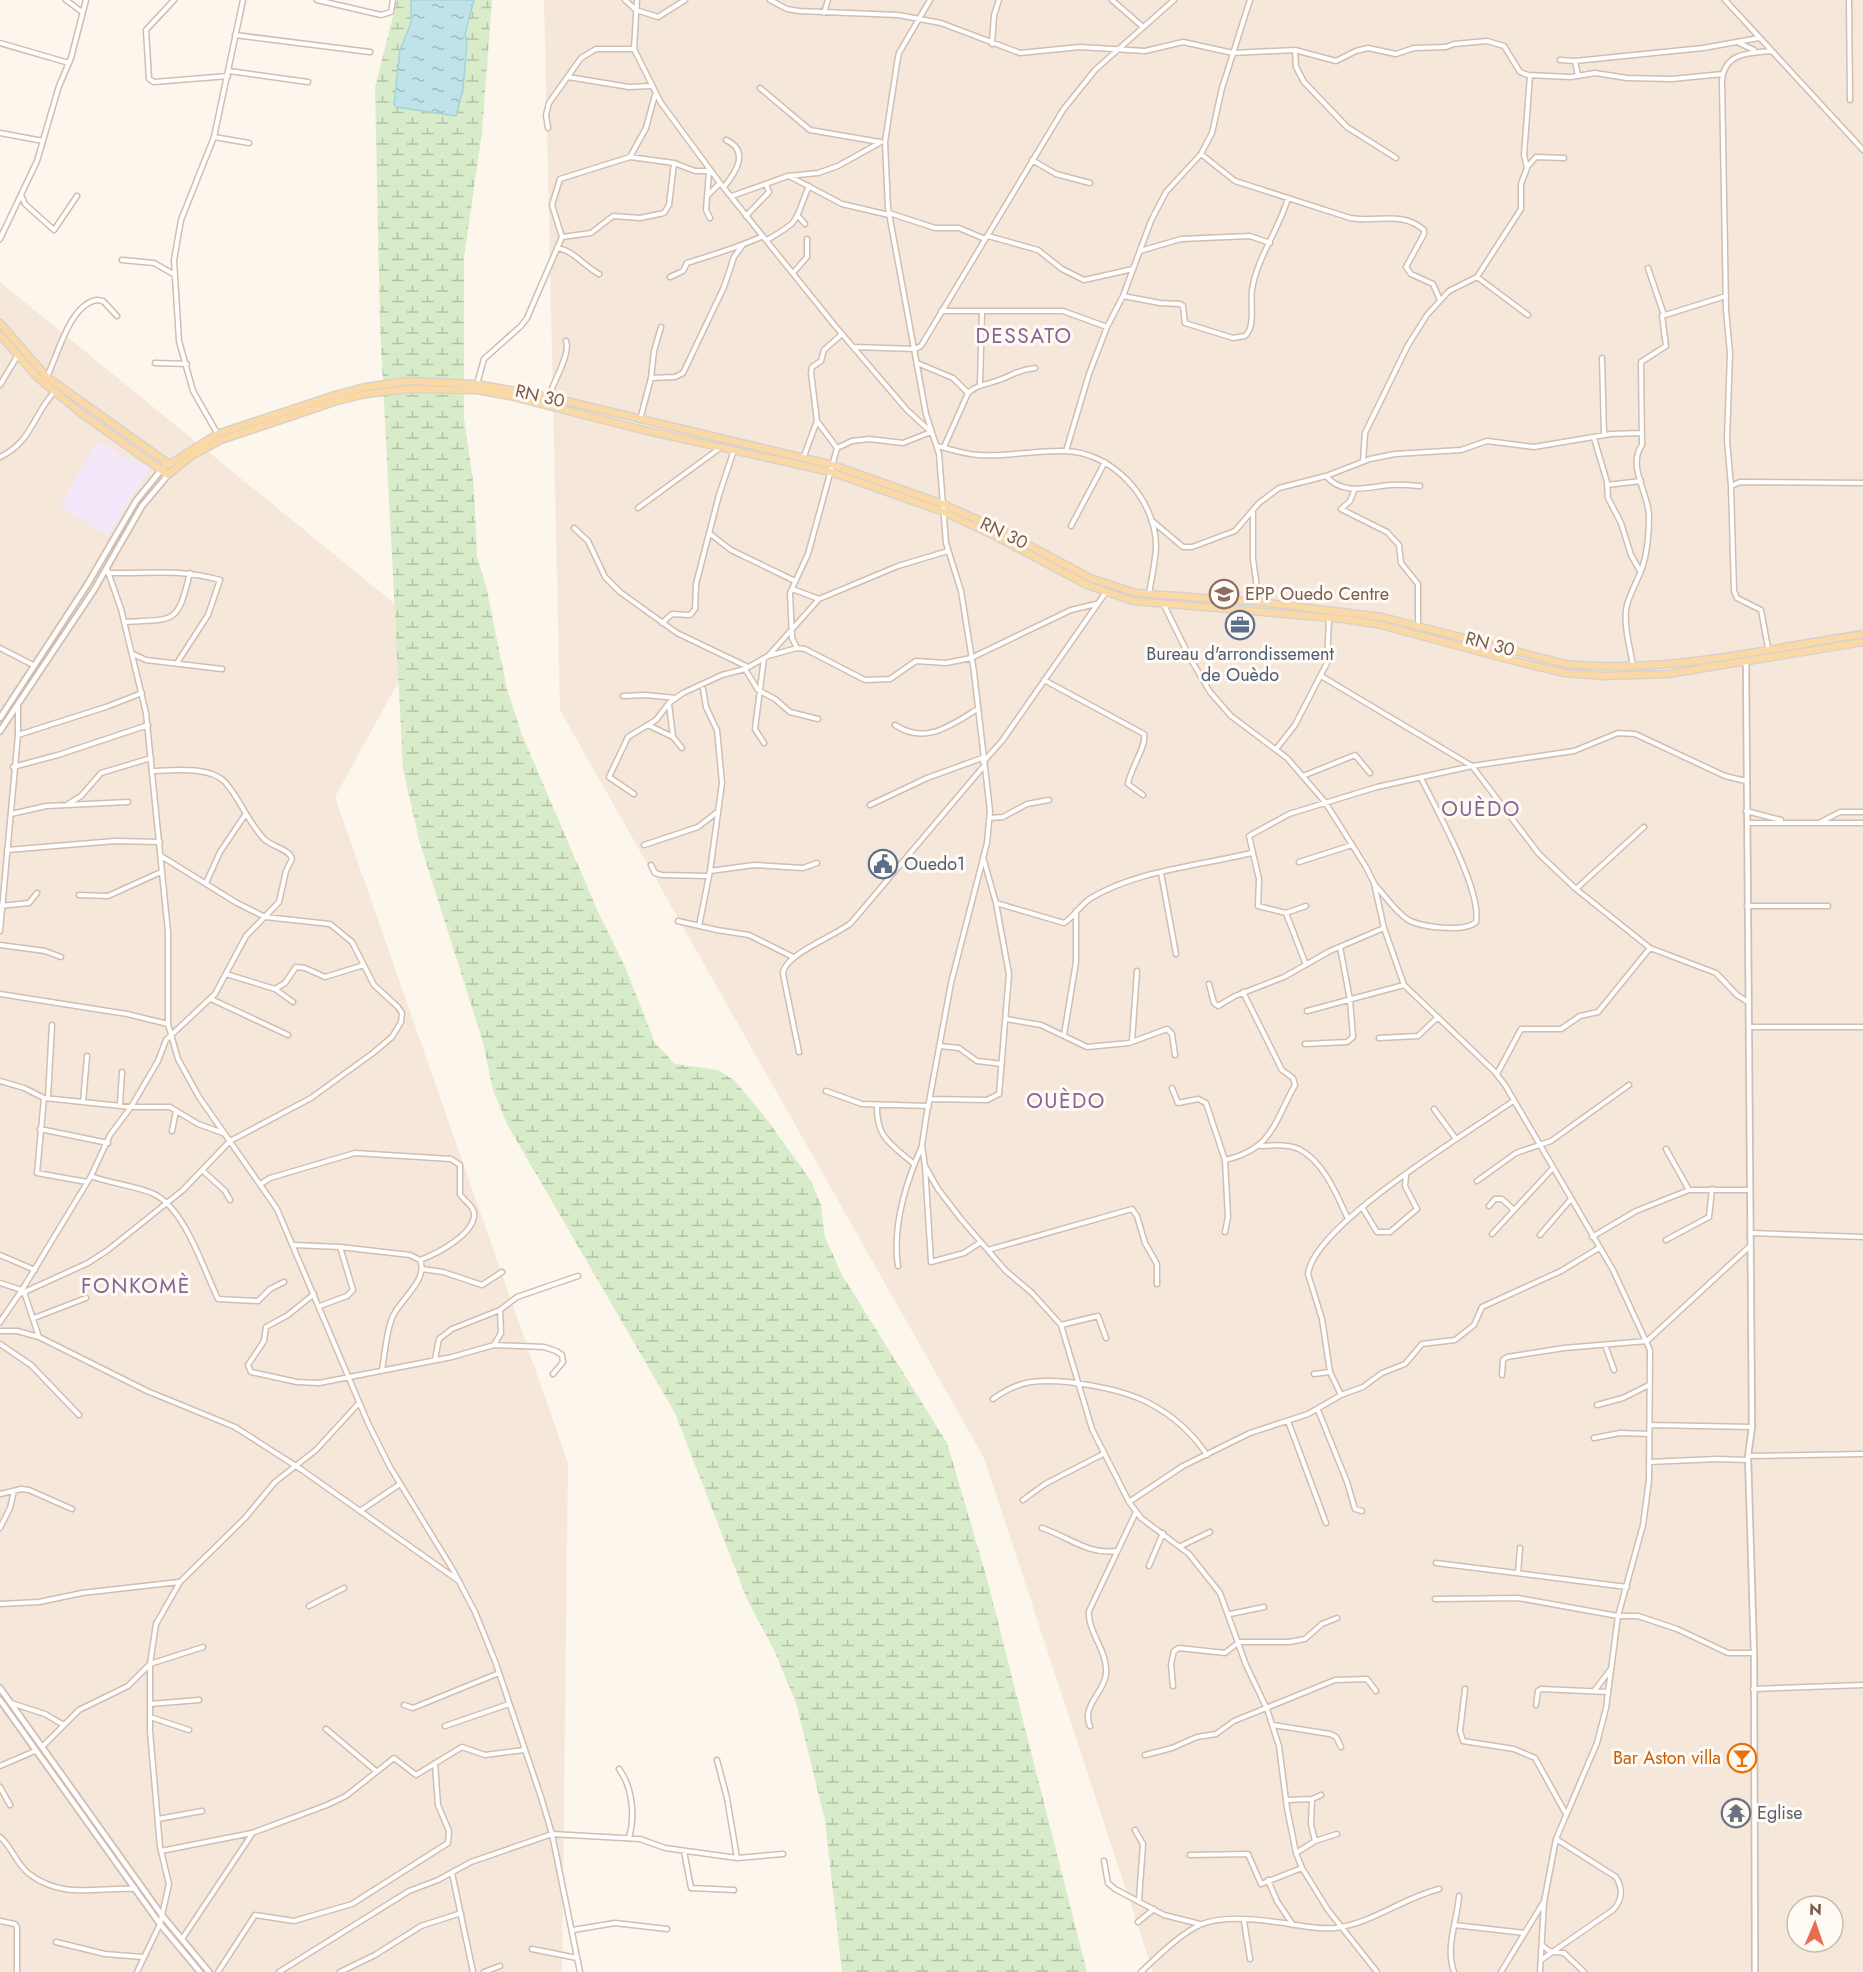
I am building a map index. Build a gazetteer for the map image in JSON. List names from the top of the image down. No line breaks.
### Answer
{"streets":{"main road":["RN 30"]},"districts":["DESSATO","OUÈDO","OUÈDO","FONKOMÈ"],"places":{"school or university":["EPP Ouedo Centre"],"office":["Bureau d'arrondissement de Ouèdo"],"public building":["Ouedo1"],"bar":["Bar Aston villa"],"temple":["Eglise"]},"north":"top"}
